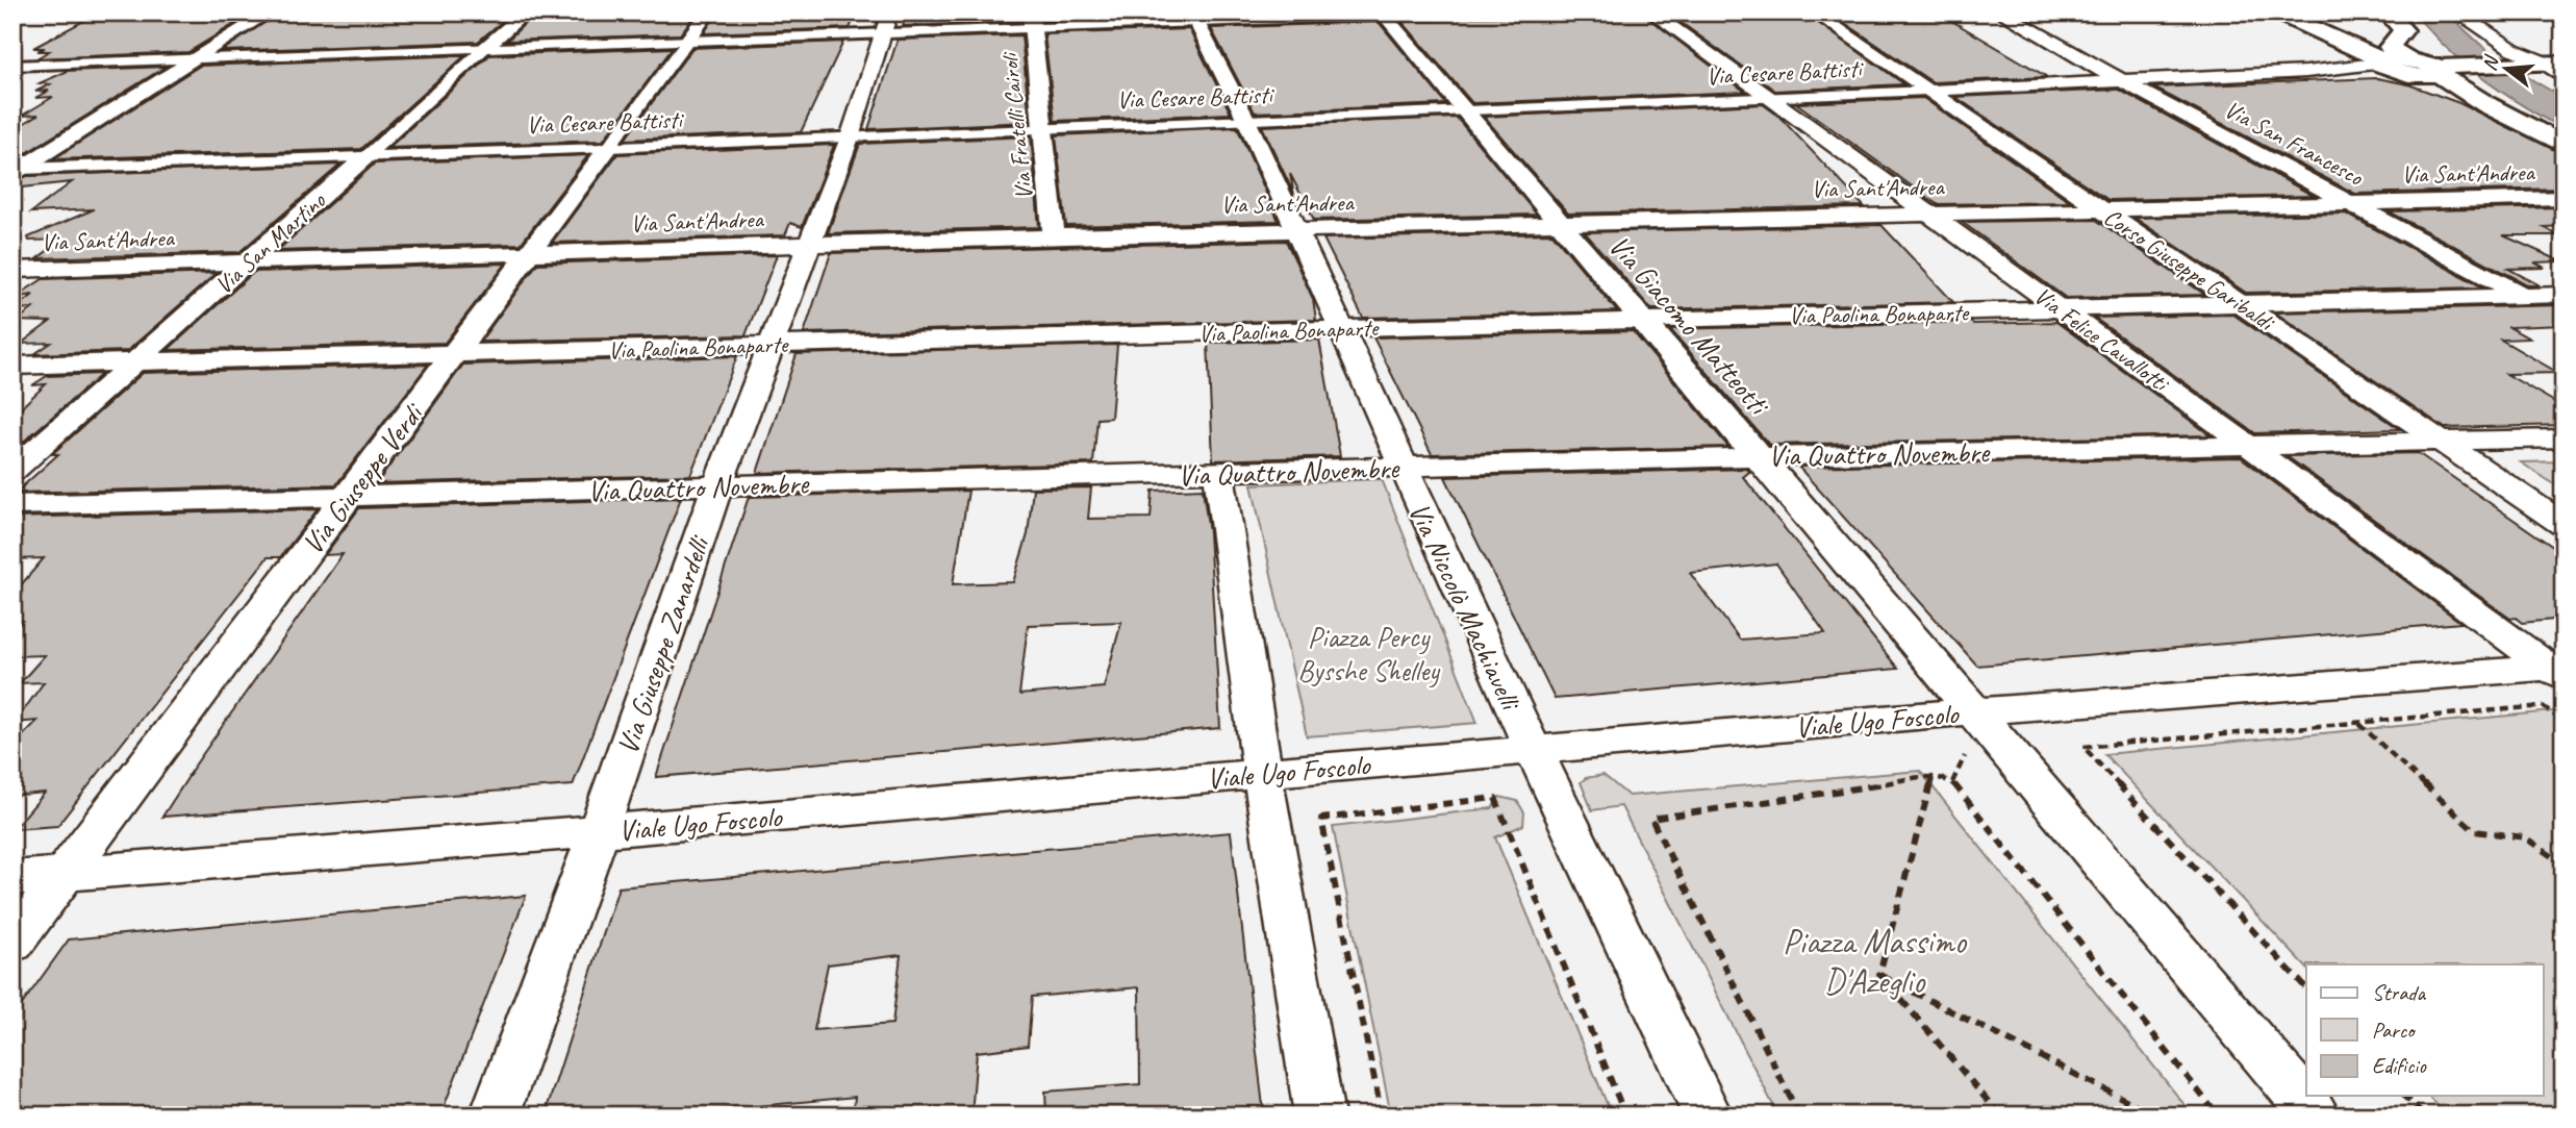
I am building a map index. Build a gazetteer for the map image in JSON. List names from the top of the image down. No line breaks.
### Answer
{"streets":{"street":["Via Cesare Battisti","Via Fratelli Cairoli","Via San Francesco","Via Sant'Andrea","Via San Martino","Corso Giuseppe Garibaldi","Via Paolina Bonaparte","Via Giacomo Matteotti","Via Felice Cavallotti","Via Quattro Novembre","Via Giuseppe Verdi","Via Niccolò Machiavelli","Via Giuseppe Zanardelli","Viale Ugo Foscolo"]},"crossings":[["Via Cesare Battisti","Via Fratelli Cairoli"],["Via Cesare Battisti","Via San Francesco"],["Via Cesare Battisti","Via San Martino"],["Via Cesare Battisti","Corso Giuseppe Garibaldi"],["Via Cesare Battisti","Via Giacomo Matteotti"],["Via Cesare Battisti","Via Felice Cavallotti"],["Via Cesare Battisti","Via Giuseppe Verdi"],["Via Cesare Battisti","Via Niccolò Machiavelli"],["Via Cesare Battisti","Via Giuseppe Zanardelli"],["Via Fratelli Cairoli","Via Sant'Andrea"],["Via San Francesco","Via Sant'Andrea"],["Via San Francesco","Via Paolina Bonaparte"],["Via Sant'Andrea","Via San Martino"],["Via Sant'Andrea","Corso Giuseppe Garibaldi"],["Via Sant'Andrea","Via Giacomo Matteotti"],["Via Sant'Andrea","Via Felice Cavallotti"],["Via Sant'Andrea","Via Giuseppe Verdi"],["Via Sant'Andrea","Via Niccolò Machiavelli"],["Via Sant'Andrea","Via Giuseppe Zanardelli"],["Via San Martino","Via Paolina Bonaparte"],["Corso Giuseppe Garibaldi","Via Paolina Bonaparte"],["Corso Giuseppe Garibaldi","Via Quattro Novembre"],["Via Paolina Bonaparte","Via Giacomo Matteotti"],["Via Paolina Bonaparte","Via Felice Cavallotti"],["Via Paolina Bonaparte","Via Giuseppe Verdi"],["Via Paolina Bonaparte","Via Niccolò Machiavelli"],["Via Paolina Bonaparte","Via Giuseppe Zanardelli"],["Via Giacomo Matteotti","Via Quattro Novembre"],["Via Giacomo Matteotti","Viale Ugo Foscolo"],["Via Felice Cavallotti","Via Quattro Novembre"],["Via Felice Cavallotti","Viale Ugo Foscolo"],["Via Quattro Novembre","Via Giuseppe Verdi"],["Via Quattro Novembre","Via Niccolò Machiavelli"],["Via Quattro Novembre","Via Giuseppe Zanardelli"],["Via Giuseppe Verdi","Viale Ugo Foscolo"],["Via Niccolò Machiavelli","Viale Ugo Foscolo"],["Via Giuseppe Zanardelli","Viale Ugo Foscolo"]],"parks":["Piazza Percy Bysshe Shelley","Piazza Massimo D'Azeglio"],"legend":["Strada","Parco","Edificio"],"north":"left"}
